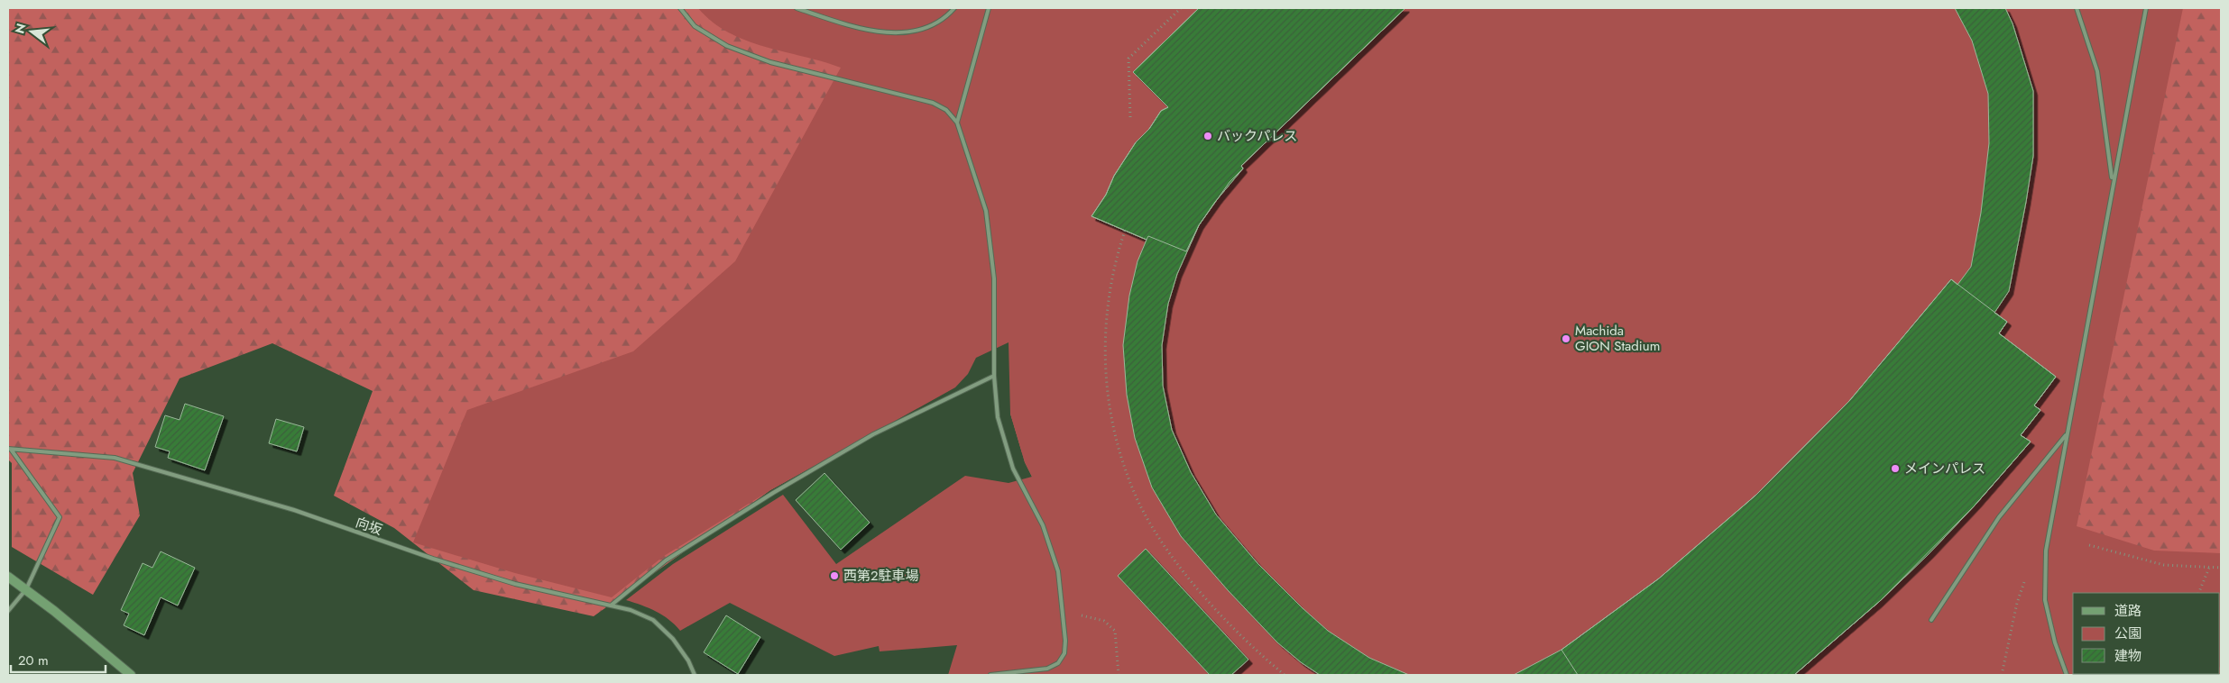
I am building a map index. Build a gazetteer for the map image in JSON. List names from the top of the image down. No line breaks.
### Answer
{"streets":{"lane":["向坂"]},"places":["バックパレス","Machida GION Stadium","メインパレス","西第2駐車場"],"legend":["道路","公園","建物"],"scale_bar":"20 m","north":"left"}
